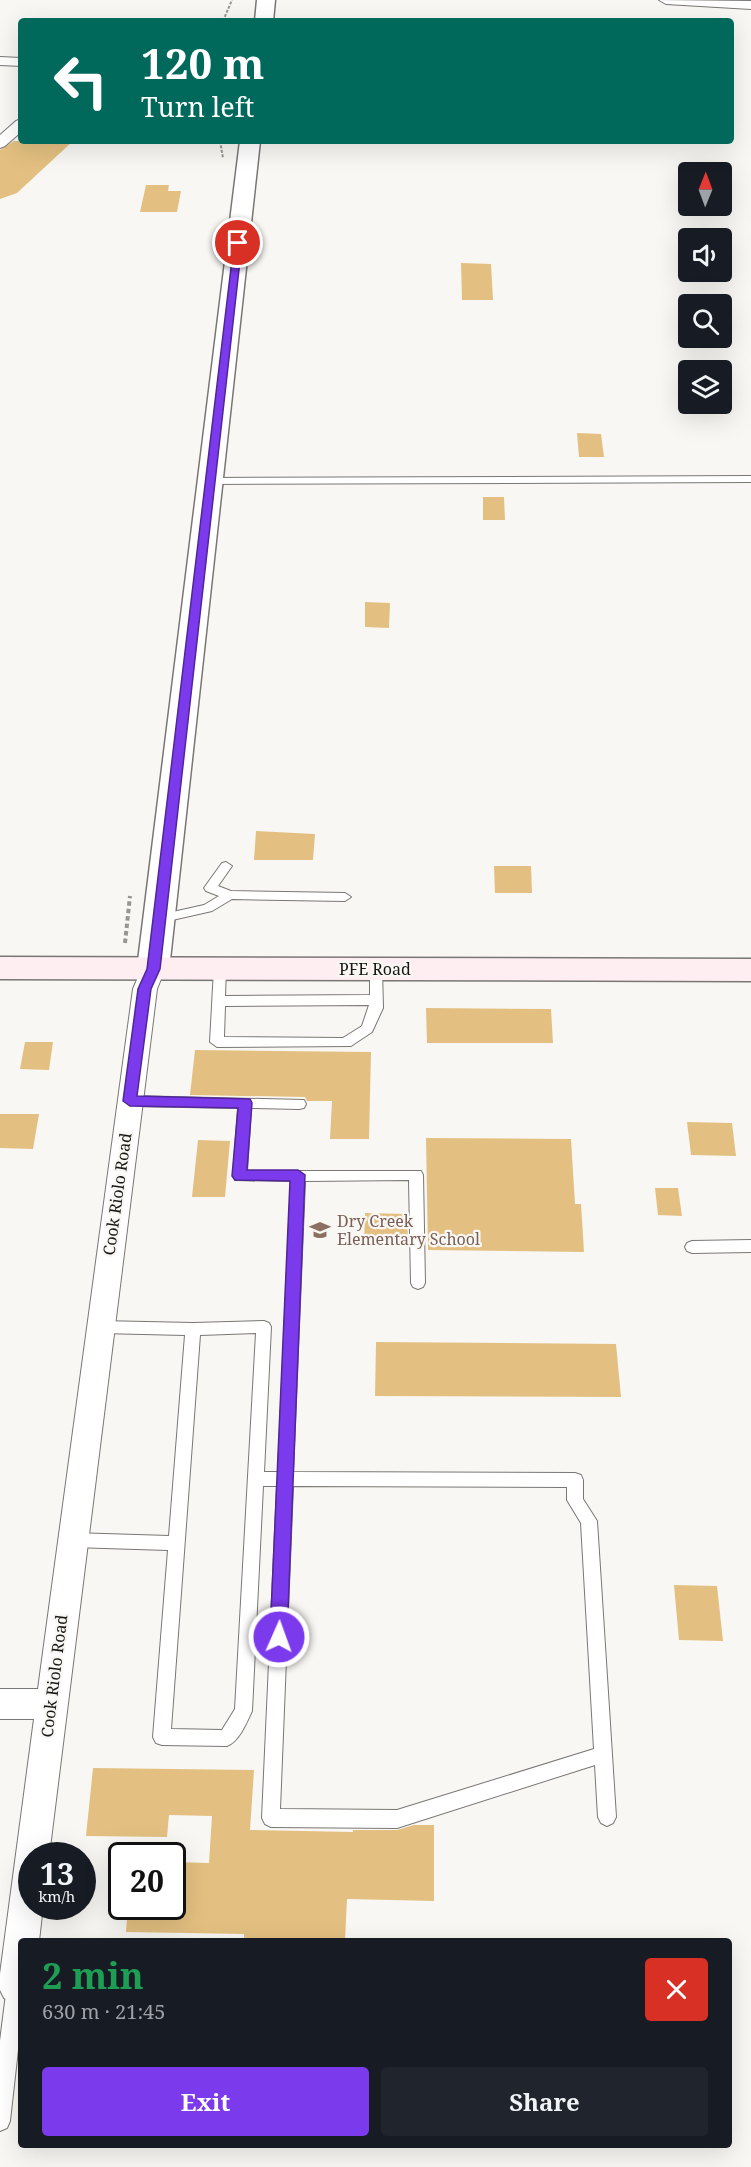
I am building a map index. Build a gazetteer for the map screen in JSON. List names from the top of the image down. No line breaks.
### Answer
{"streets":{"main road":["PFE Road"],"street":["Cook Riolo Road"]},"crossings":[["PFE Road","Cook Riolo Road"]],"places":{"school or university":["Dry Creek Elementary School"]},"north":"top","page":{"turn":["120 m","Turn left"],"speed":"13 km/h","limit":"20","heading":["2 min","630 m · 21:45"],"buttons":["Exit","Share"]}}
